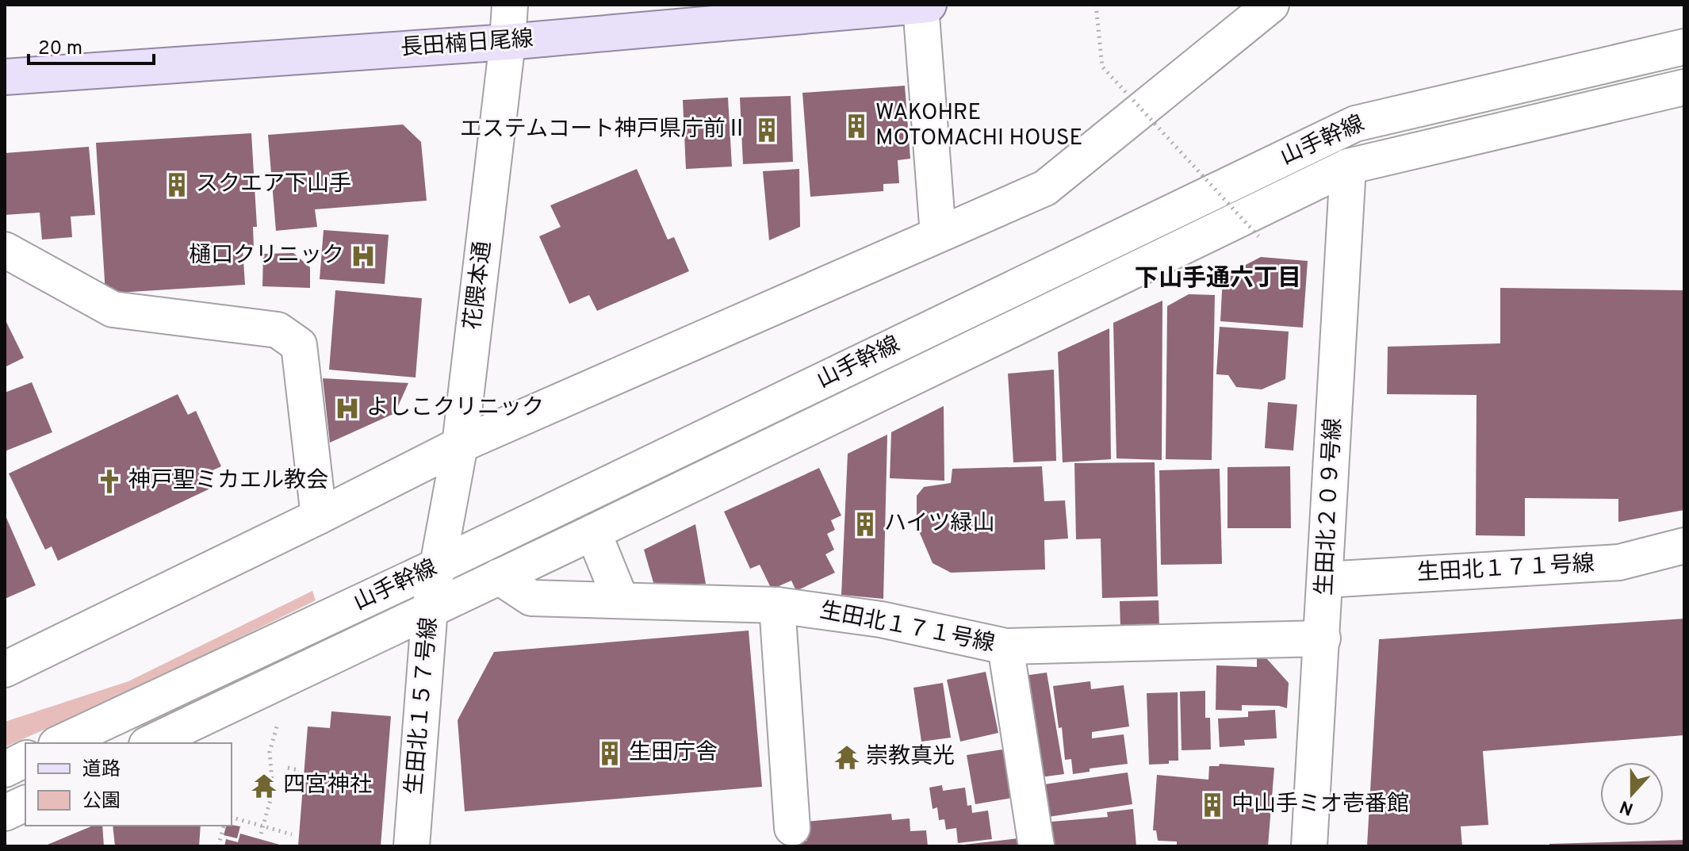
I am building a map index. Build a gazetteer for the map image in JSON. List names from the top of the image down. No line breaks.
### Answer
{"streets":{"main road":["長田楠日尾線"],"street":["山手幹線","花隈本通","生田北２０９号線","生田北１７１号線","生田北１５７号線"]},"crossings":[["長田楠日尾線","花隈本通"],["山手幹線","花隈本通"],["山手幹線","生田北１５７号線"],["花隈本通","生田北１５７号線"],["生田北２０９号線","生田北１７１号線"]],"districts":["下山手通六丁目"],"places":{"building":["WAKOHRE MOTOMACHI HOUSE","エステムコート神戸県庁前Ⅱ","スクエア下山手","ハイツ緑山","生田庁舎","中山手ミオ壱番館"],"hospital":["樋口クリニック","よしこクリニック"],"church":["神戸聖ミカエル教会"],"temple":["崇教真光","四宮神社"]},"legend":["道路","公園"],"scale_bar":"20 m","north":"bottom"}
